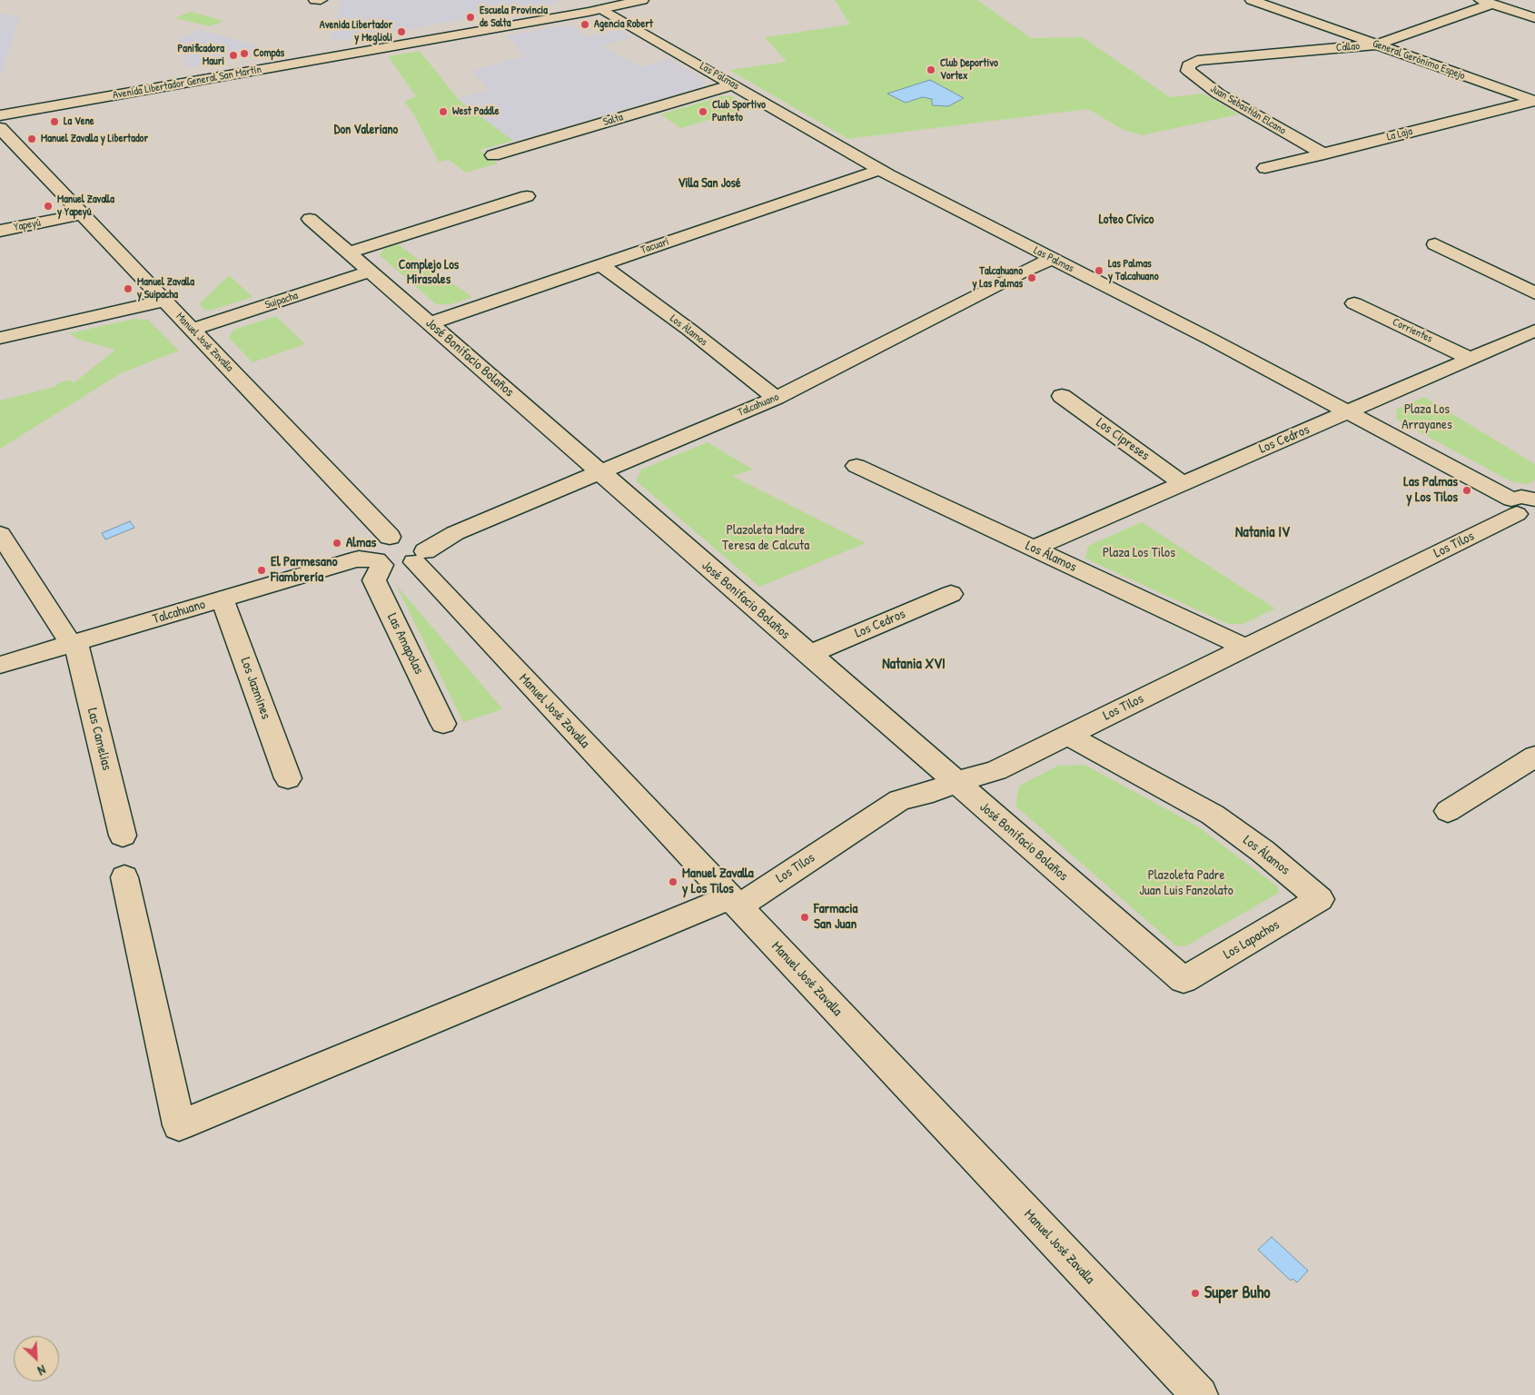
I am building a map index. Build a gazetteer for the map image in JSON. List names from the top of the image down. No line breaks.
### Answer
{"streets":{"street":["Callao","General Gerónimo Espejo","Las Palmas","Avenida Libertador General San Martín","Juan Sebastián Elcano","Salta","La Laja","Yapeyú","Tacuarí","Suipacha","Los Álamos","Corrientes","Manuel José Zavalla","José Bonifacio Bolaños","Talcahuano","Los Cipreses","Los Cedros","Los Tilos","Las Amapolas","Los Jazmines","Las Camelias","Los Lapachos"]},"crossings":[["Callao","General Gerónimo Espejo"],["Callao","Juan Sebastián Elcano"],["General Gerónimo Espejo","La Laja"],["Las Palmas","Avenida Libertador General San Martín"],["Las Palmas","Salta"],["Las Palmas","Tacuarí"],["Las Palmas","Talcahuano"],["Las Palmas","Los Cedros"],["Las Palmas","Los Tilos"],["Juan Sebastián Elcano","La Laja"],["Yapeyú","Manuel José Zavalla"],["Tacuarí","Los Álamos"],["Tacuarí","José Bonifacio Bolaños"],["Suipacha","Manuel José Zavalla"],["Suipacha","José Bonifacio Bolaños"],["Los Álamos","Talcahuano"],["Los Álamos","Los Cedros"],["Los Álamos","Los Tilos"],["Los Álamos","Los Lapachos"],["Corrientes","Los Cedros"],["Manuel José Zavalla","Talcahuano"],["Manuel José Zavalla","Los Tilos"],["Manuel José Zavalla","Las Amapolas"],["José Bonifacio Bolaños","Talcahuano"],["José Bonifacio Bolaños","Los Cedros"],["José Bonifacio Bolaños","Los Tilos"],["José Bonifacio Bolaños","Los Lapachos"],["Talcahuano","Las Amapolas"],["Talcahuano","Los Jazmines"],["Talcahuano","Las Camelias"],["Los Cipreses","Los Cedros"]],"districts":["Don Valeriano","Villa San José","Loteo Cívico","Complejo Los Mirasoles","Natania IV","Natania XVI"],"parks":["Plaza Los Arrayanes","Plazoleta Madre Teresa de Calcuta","Plaza Los Tilos","Plazoleta Padre Juan Luis Fanzolato"],"places":["Escuela Provincia de Salta","Agencia Robert","Avenida Libertador y Meglioli","Compás","Panificadora Mauri","Club Deportivo Vortex","West Paddle","Club Sportivo Punteto","La Vene","Manuel Zavalla y Libertador","Manuel Zavalla y Yapeyú","Las Palmas y Talcahuano","Talcahuano y Las Palmas","Manuel Zavalla y Suipacha","Las Palmas y Los Tilos","Almas","El Parmesano Fiambrería","Manuel Zavalla y Los Tilos","Farmacia San Juan","Super Buho"],"north":"bottom right"}
